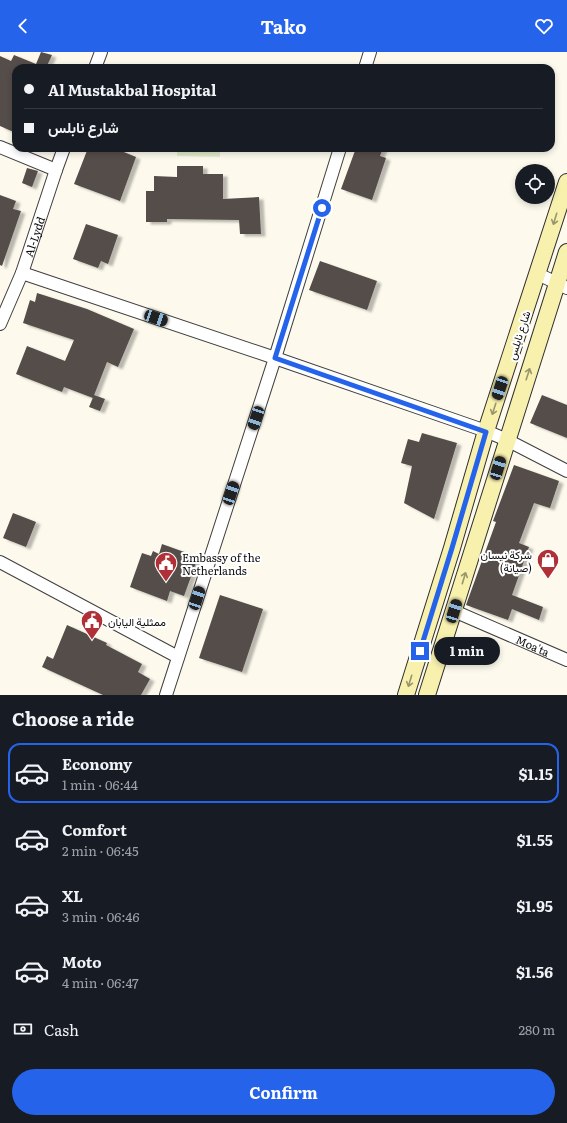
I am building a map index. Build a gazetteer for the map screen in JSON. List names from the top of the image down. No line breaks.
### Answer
{"streets":{"main road":["شارع نابلس"],"street":["Al-Lydd","Moa'ta"]},"crossings":[["شارع نابلس","Moa'ta"]],"places":{"shop":["شركة نيسان (صيانة)"],"public building":["Embassy of the Netherlands","ممثلية اليابان"]},"page":{"header":"Tako","banner":["Al Mustakbal Hospital","شارع نابلس"],"bubble":"1 min","heading":"Choose a ride","list":[{"name":"Economy","note":"1 min · 06:44","value":"$1.15"},{"name":"Comfort","note":"2 min · 06:45","value":"$1.55"},{"name":"XL","note":"3 min · 06:46","value":"$1.95"},{"name":"Moto","note":"4 min · 06:47","value":"$1.56"}],"pay":["Cash","280 m"],"buttons":"Confirm"}}
